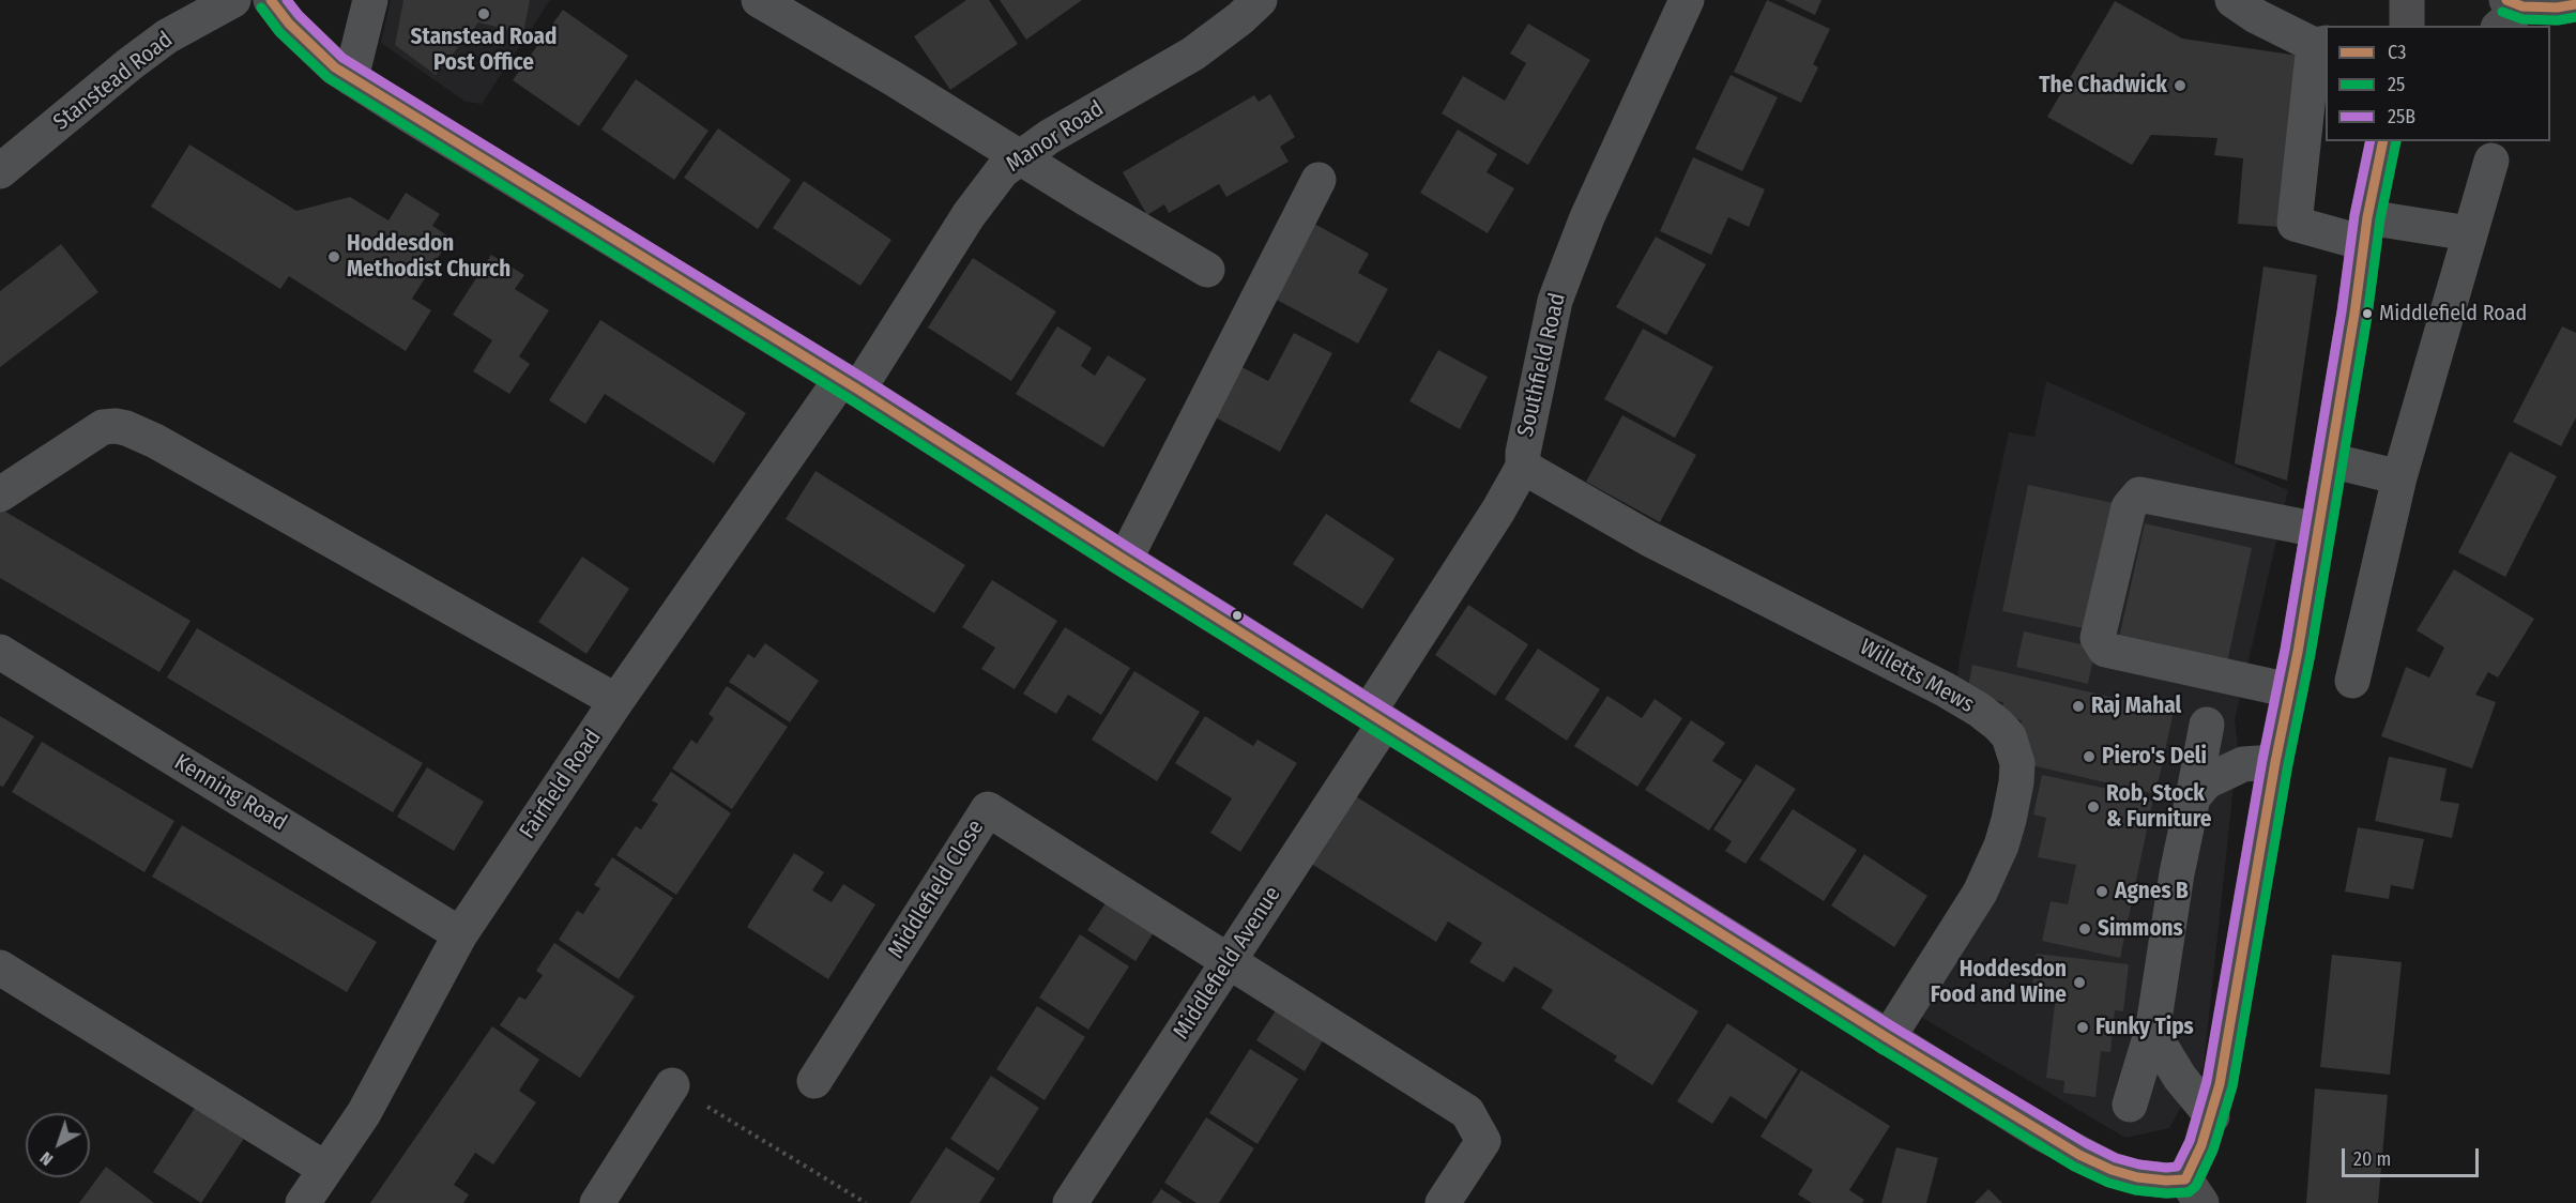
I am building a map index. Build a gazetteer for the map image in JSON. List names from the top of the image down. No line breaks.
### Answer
{"streets":{"street":["Stanstead Road","Manor Road","Southfield Road","Willetts Mews","Fairfield Road","Kenning Road","Middlefield Close","Middlefield Avenue"]},"crossings":[["Manor Road","Fairfield Road"],["Southfield Road","Willetts Mews"],["Southfield Road","Middlefield Avenue"],["Fairfield Road","Kenning Road"],["Middlefield Close","Middlefield Avenue"]],"places":["Stanstead Road Post Office","The Chadwick","Hoddesdon Methodist Church","Middlefield Road","Raj Mahal","Piero's Deli","Rob, Stock & Furniture","Agnes B","Simmons","Hoddesdon Food and Wine","Funky Tips"],"lines":["transit line C3","transit line 25B","transit line 25"],"legend":["C3","25","25B"],"scale_bar":"20 m","north":"bottom left"}
